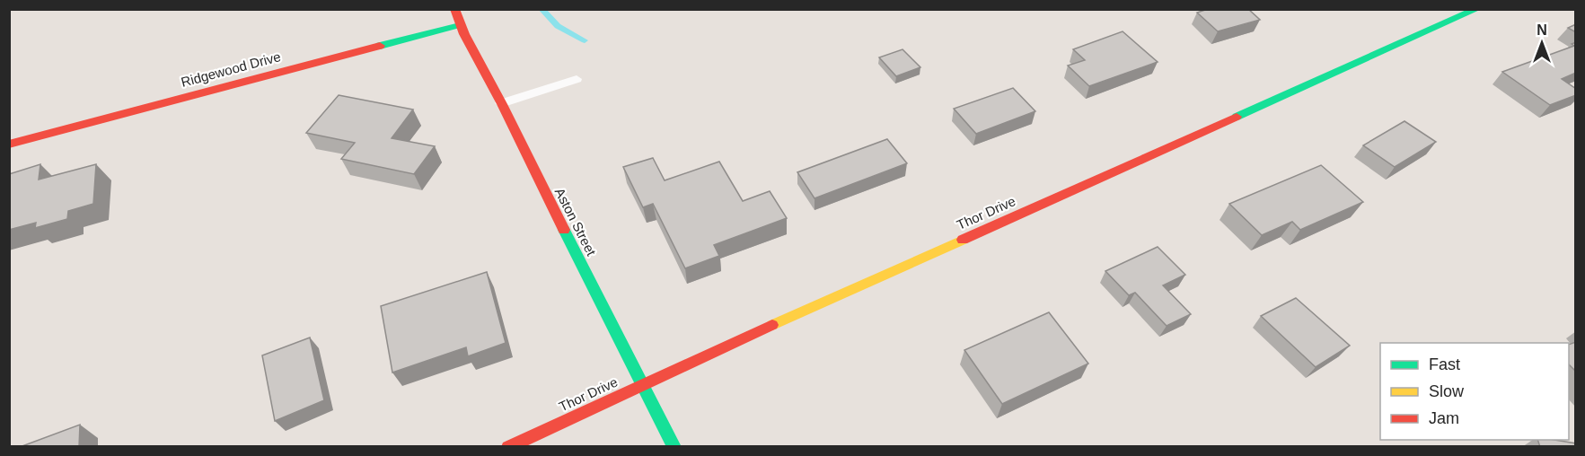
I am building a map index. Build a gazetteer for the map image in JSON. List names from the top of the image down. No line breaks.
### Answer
{"streets":{"street":["Ridgewood Drive","Thor Drive","Aston Street"]},"crossings":[["Ridgewood Drive","Aston Street"],["Thor Drive","Aston Street"]],"legend":["Fast","Slow","Jam"],"north":"top"}
